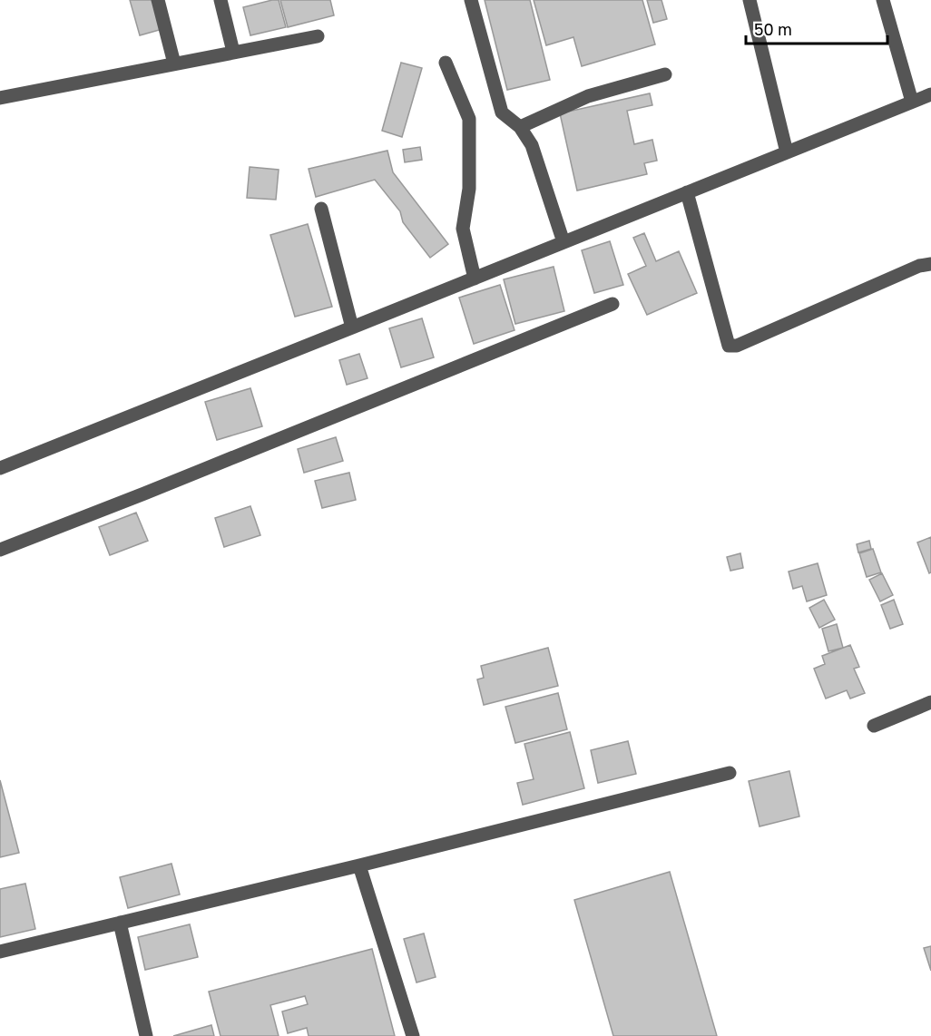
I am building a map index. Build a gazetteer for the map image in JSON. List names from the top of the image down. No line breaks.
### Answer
{"scale_bar":"50 m"}
